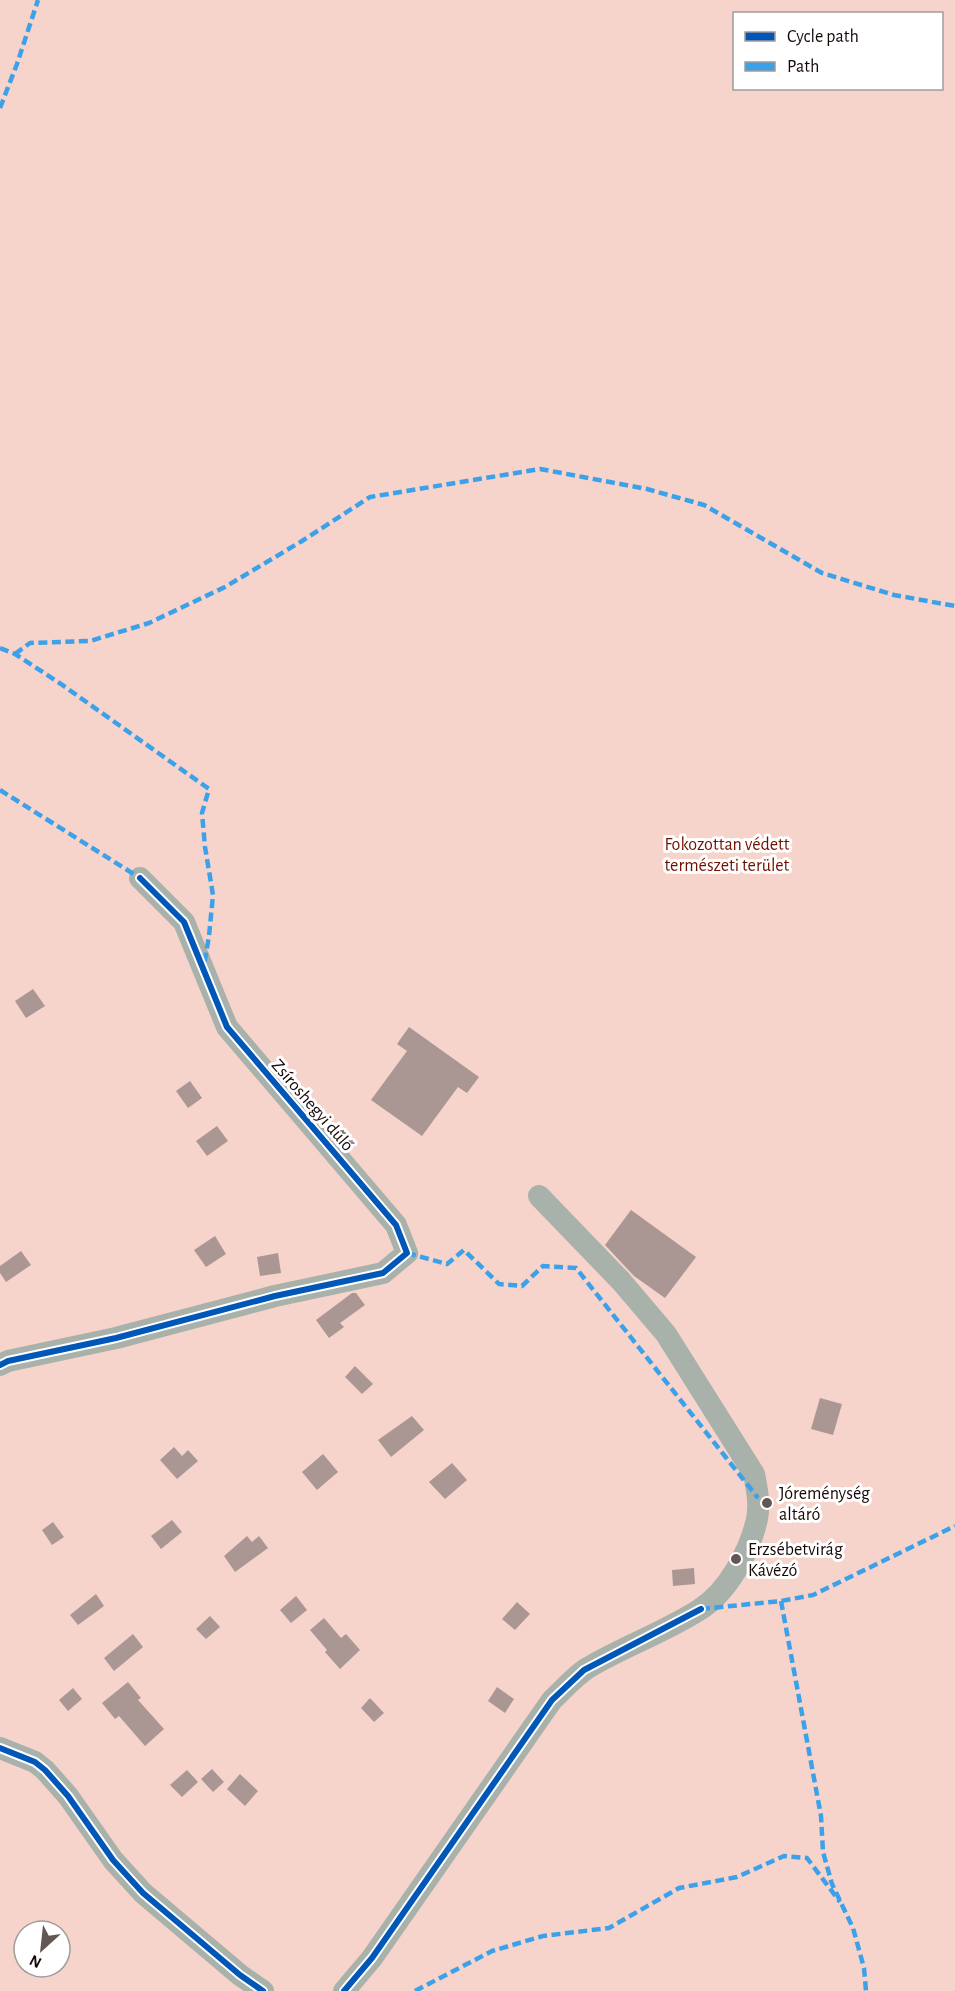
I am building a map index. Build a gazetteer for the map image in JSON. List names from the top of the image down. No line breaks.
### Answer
{"streets":{"street":["Zsíroshegyi dűlő"]},"parks":["Fokozottan védett természeti terület"],"places":["Jóreménység altáró","Erzsébetvirág Kávézó"],"legend":["Cycle path","Path"],"north":"bottom left"}
